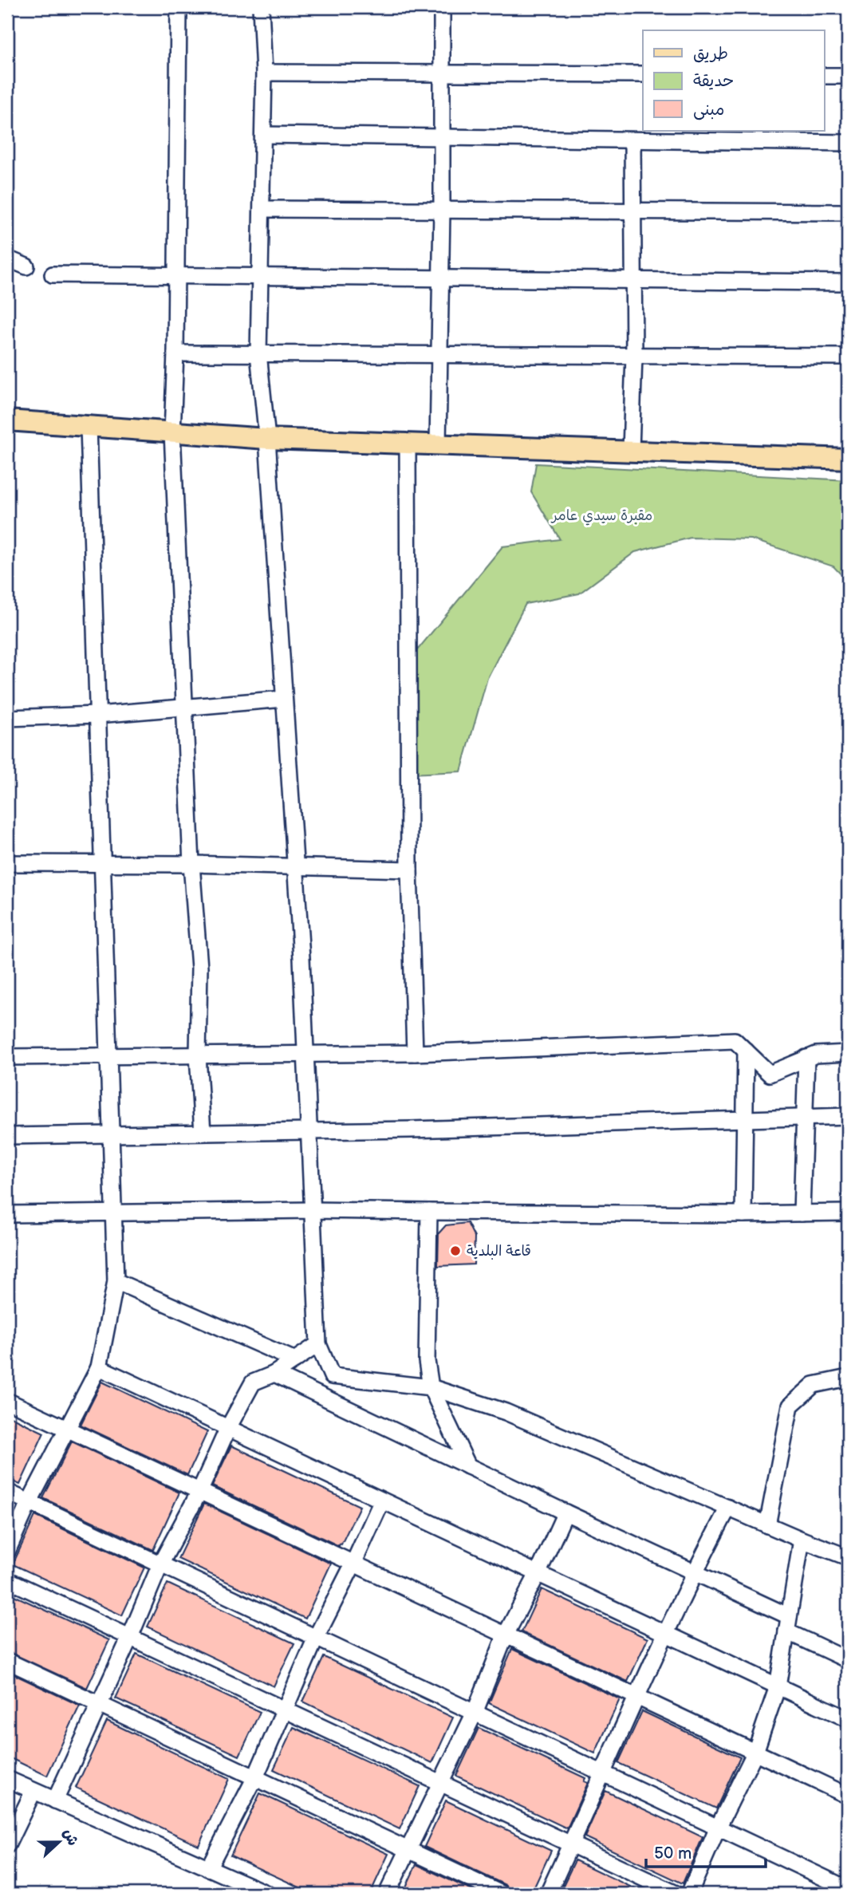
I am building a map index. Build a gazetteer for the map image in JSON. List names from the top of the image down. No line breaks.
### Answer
{"parks":["مقبرة سيدي عامر"],"places":["قاعة البلدية"],"legend":["طريق","حديقة","مبنى"],"scale_bar":"50 m","north":"right"}
